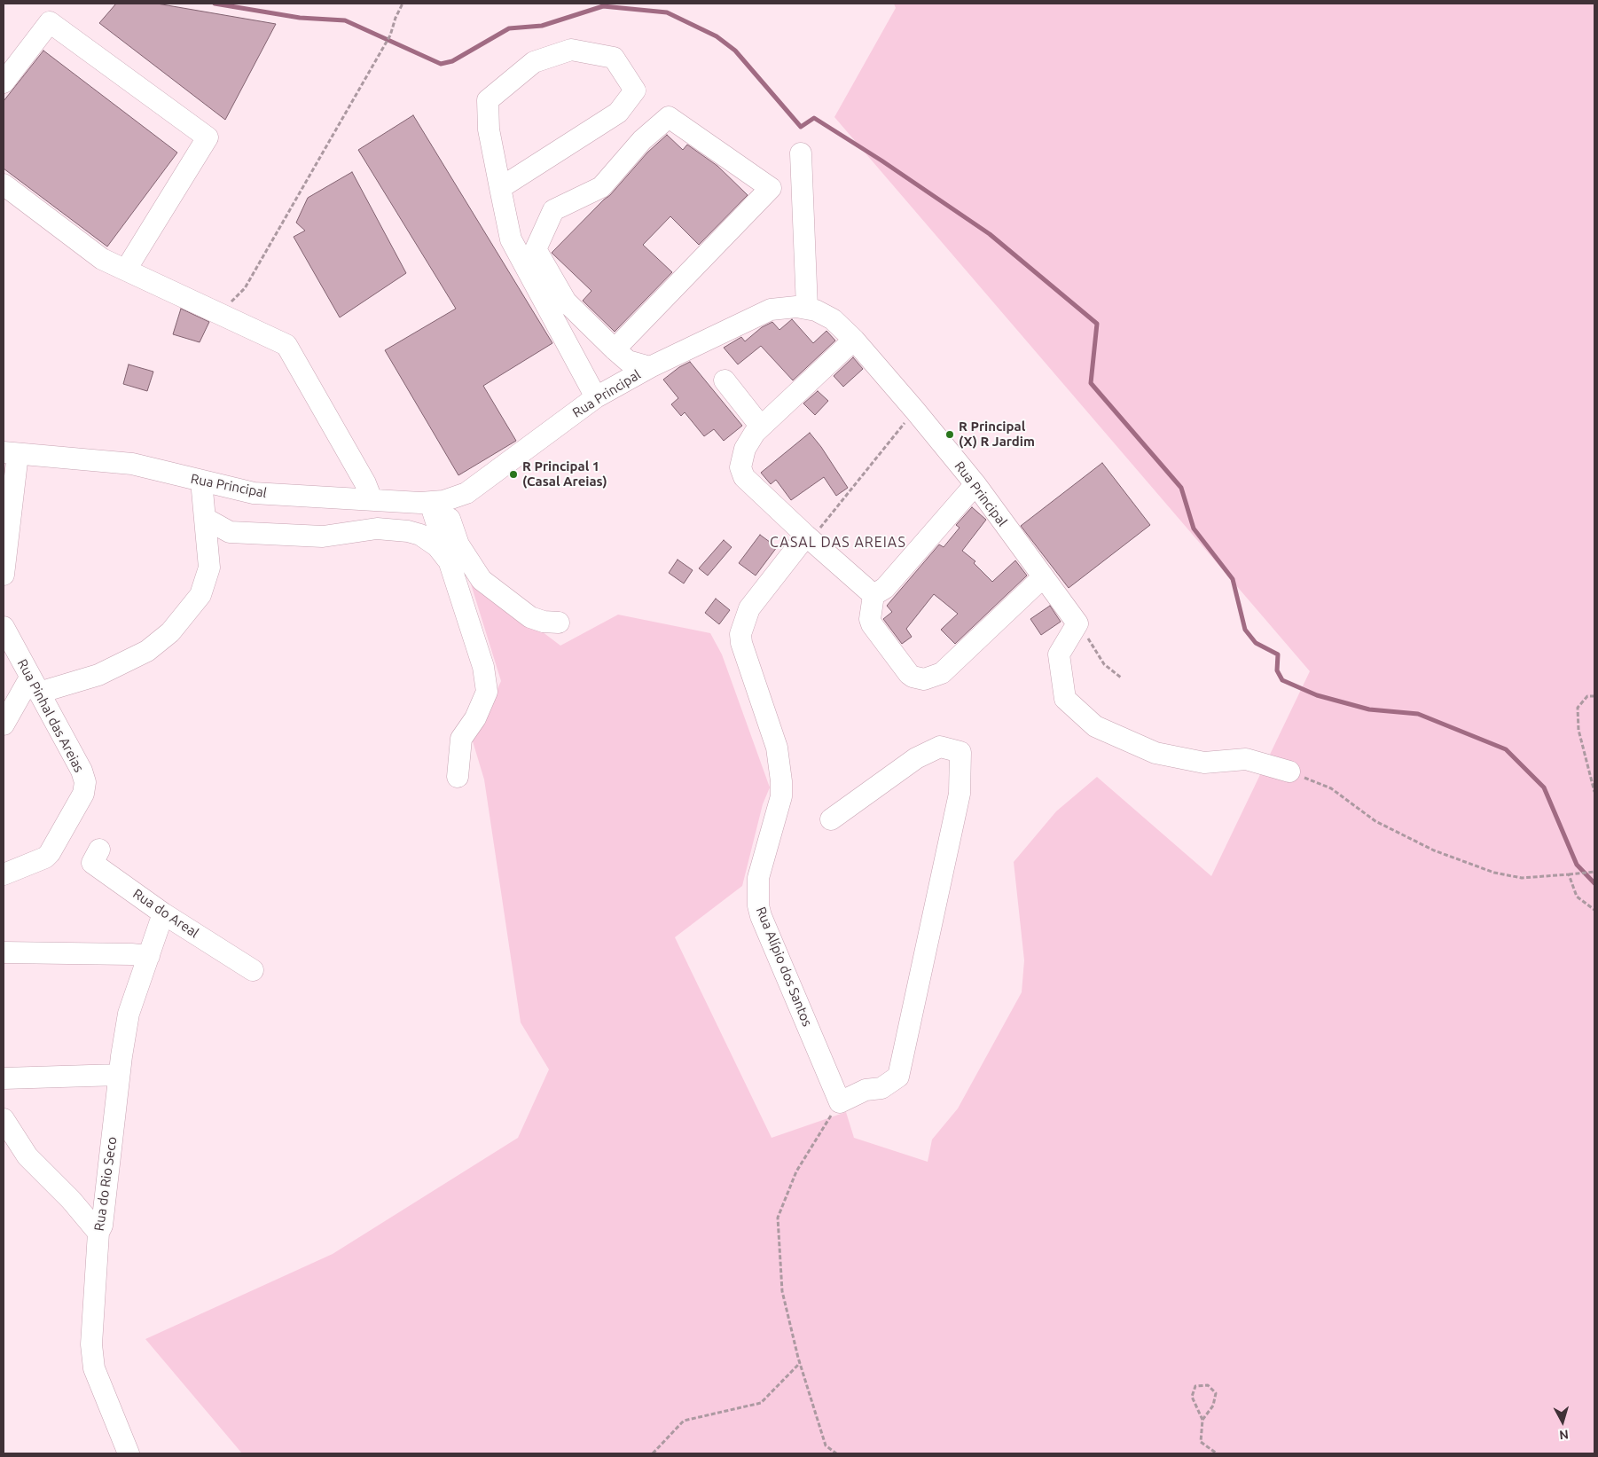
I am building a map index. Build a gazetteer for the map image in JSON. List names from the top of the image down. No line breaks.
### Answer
{"streets":{"street":["Rua Principal","Rua Pinhal das Areias","Rua do Areal","Rua Alípio dos Santos","Rua do Rio Seco"]},"crossings":[["Rua do Areal","Rua do Rio Seco"]],"districts":["CASAL DAS AREIAS"],"places":["R Principal (X) R Jardim","R Principal 1 (Casal Areias)"],"north":"bottom"}
